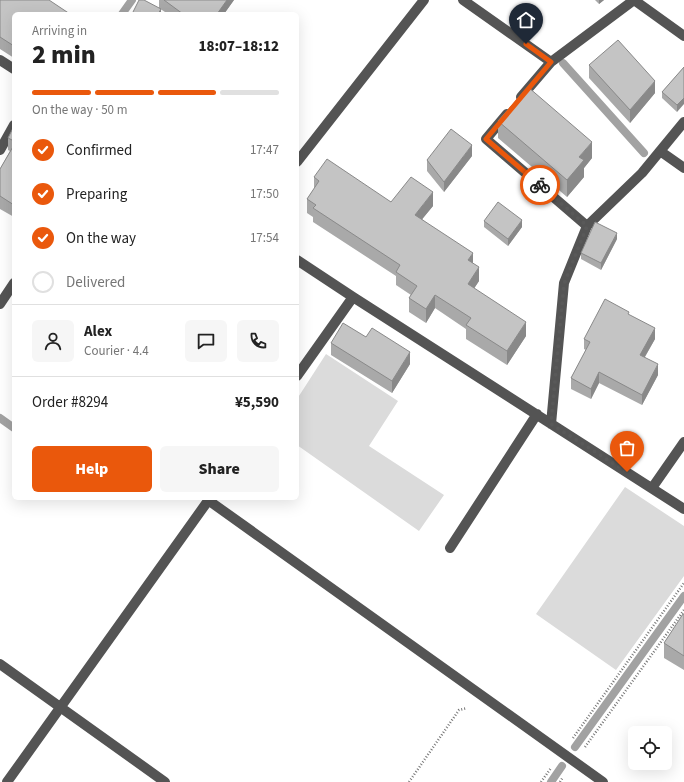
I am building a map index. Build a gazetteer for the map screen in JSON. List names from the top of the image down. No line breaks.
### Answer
{"page":{"heading":["2 min","Arriving in","18:07–18:12"],"panel":["Alex","Courier · 4.4","Order #8294","¥5,590"],"bar":"On the way · 50 m","list":[["Confirmed","17:47"],["Preparing","17:50"],["On the way","17:54"],"Delivered"],"buttons":["Help","Share"]}}
